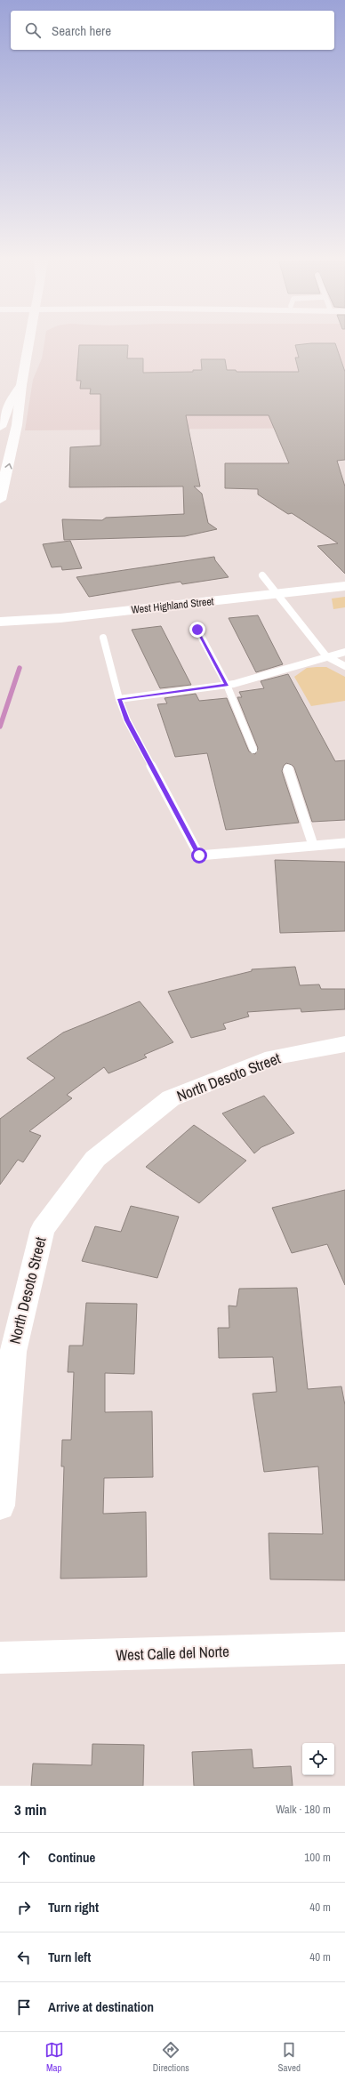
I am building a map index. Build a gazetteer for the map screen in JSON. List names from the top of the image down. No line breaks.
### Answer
{"streets":{"main road":["West Highland Street","North Desoto Street","West Calle del Norte"]},"page":{"search":"Search here","heading":["3 min","Walk · 180 m"],"list":[["Continue","100 m"],["Turn right","40 m"],["Turn left","40 m"],"Arrive at destination"],"nav":["Map","Directions","Saved"]}}
